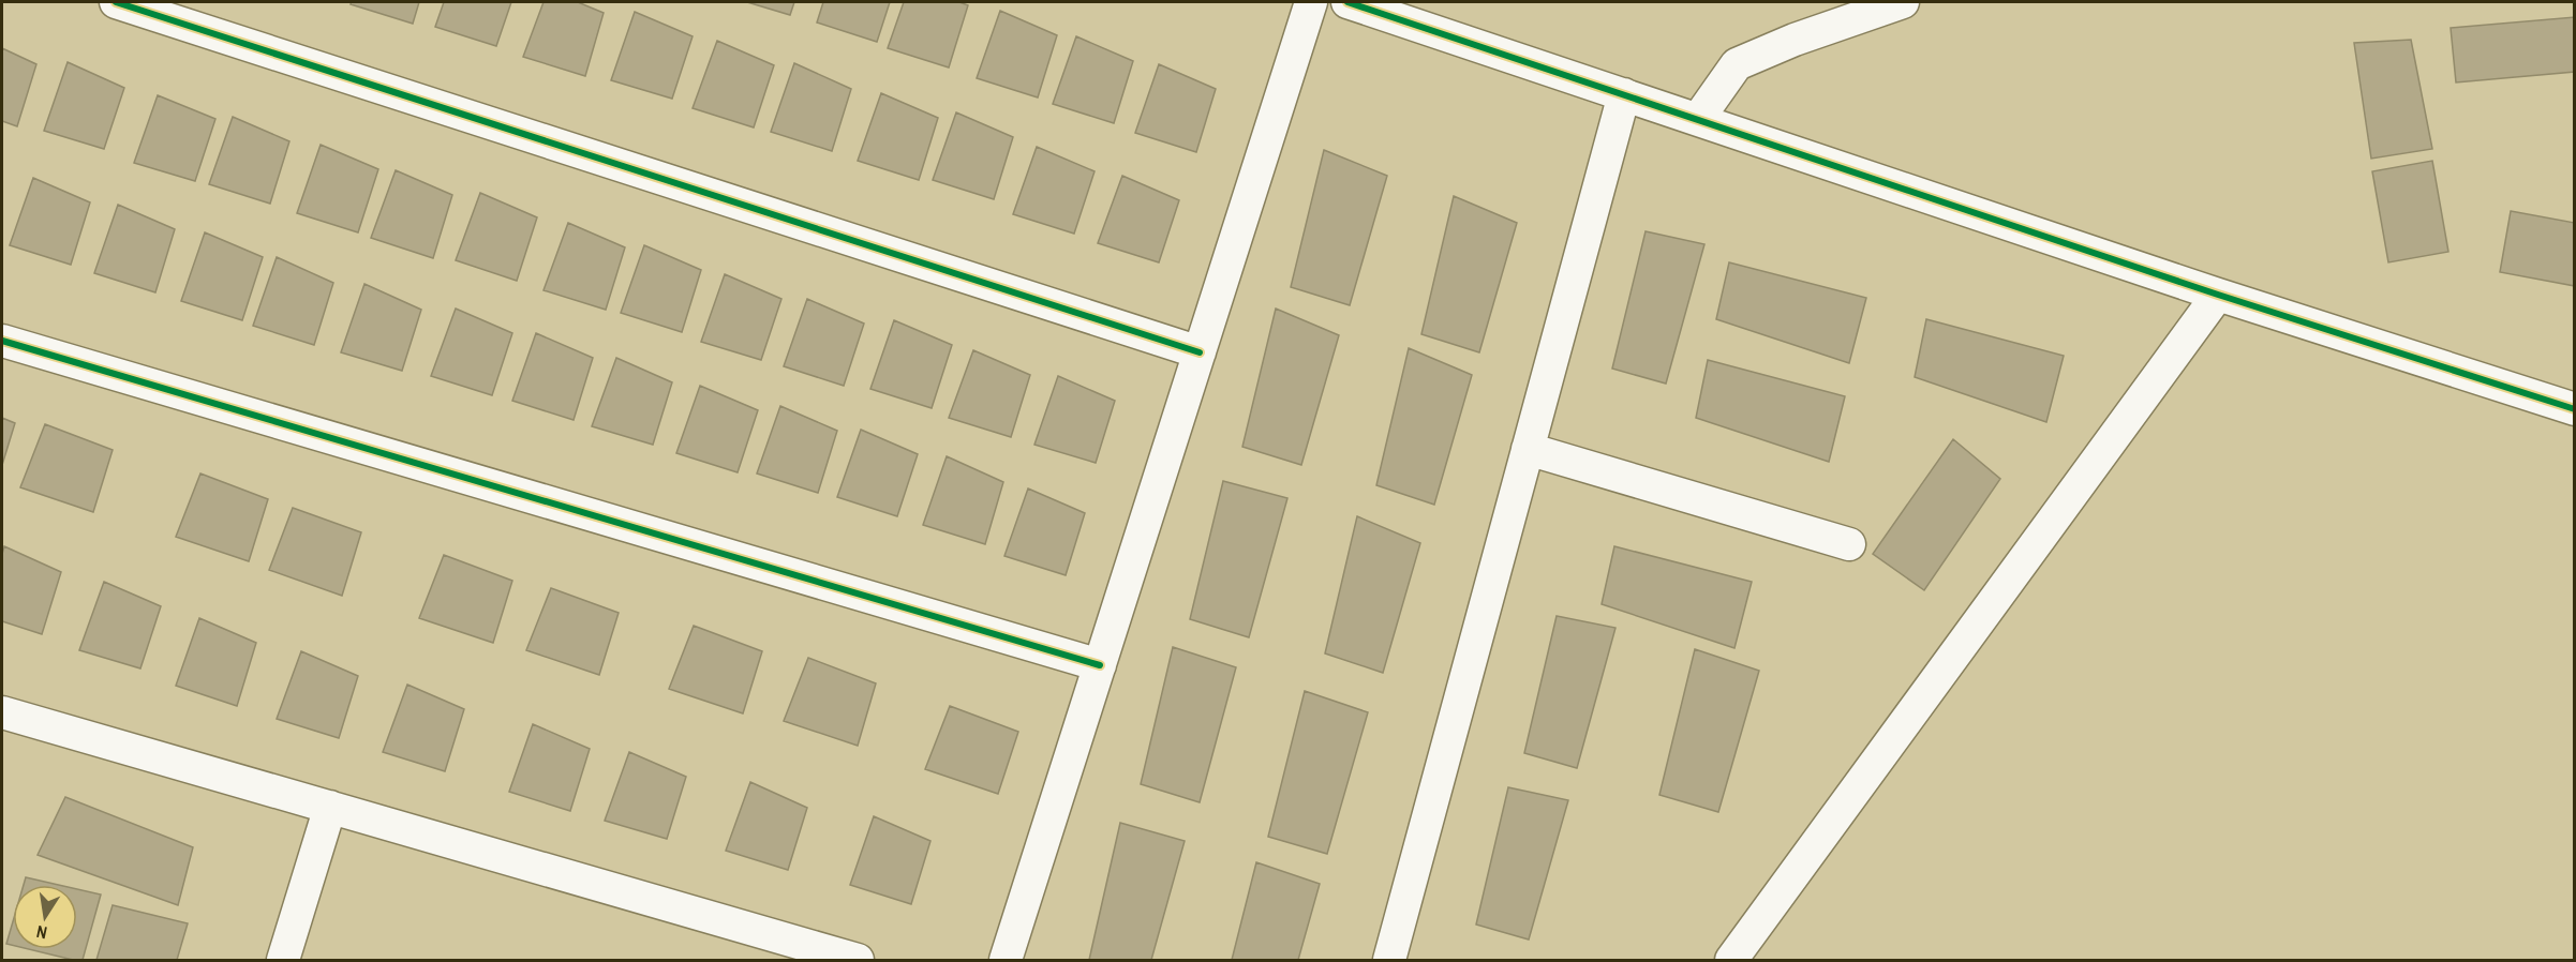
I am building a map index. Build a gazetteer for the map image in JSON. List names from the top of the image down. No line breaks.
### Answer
{"north":"bottom"}
